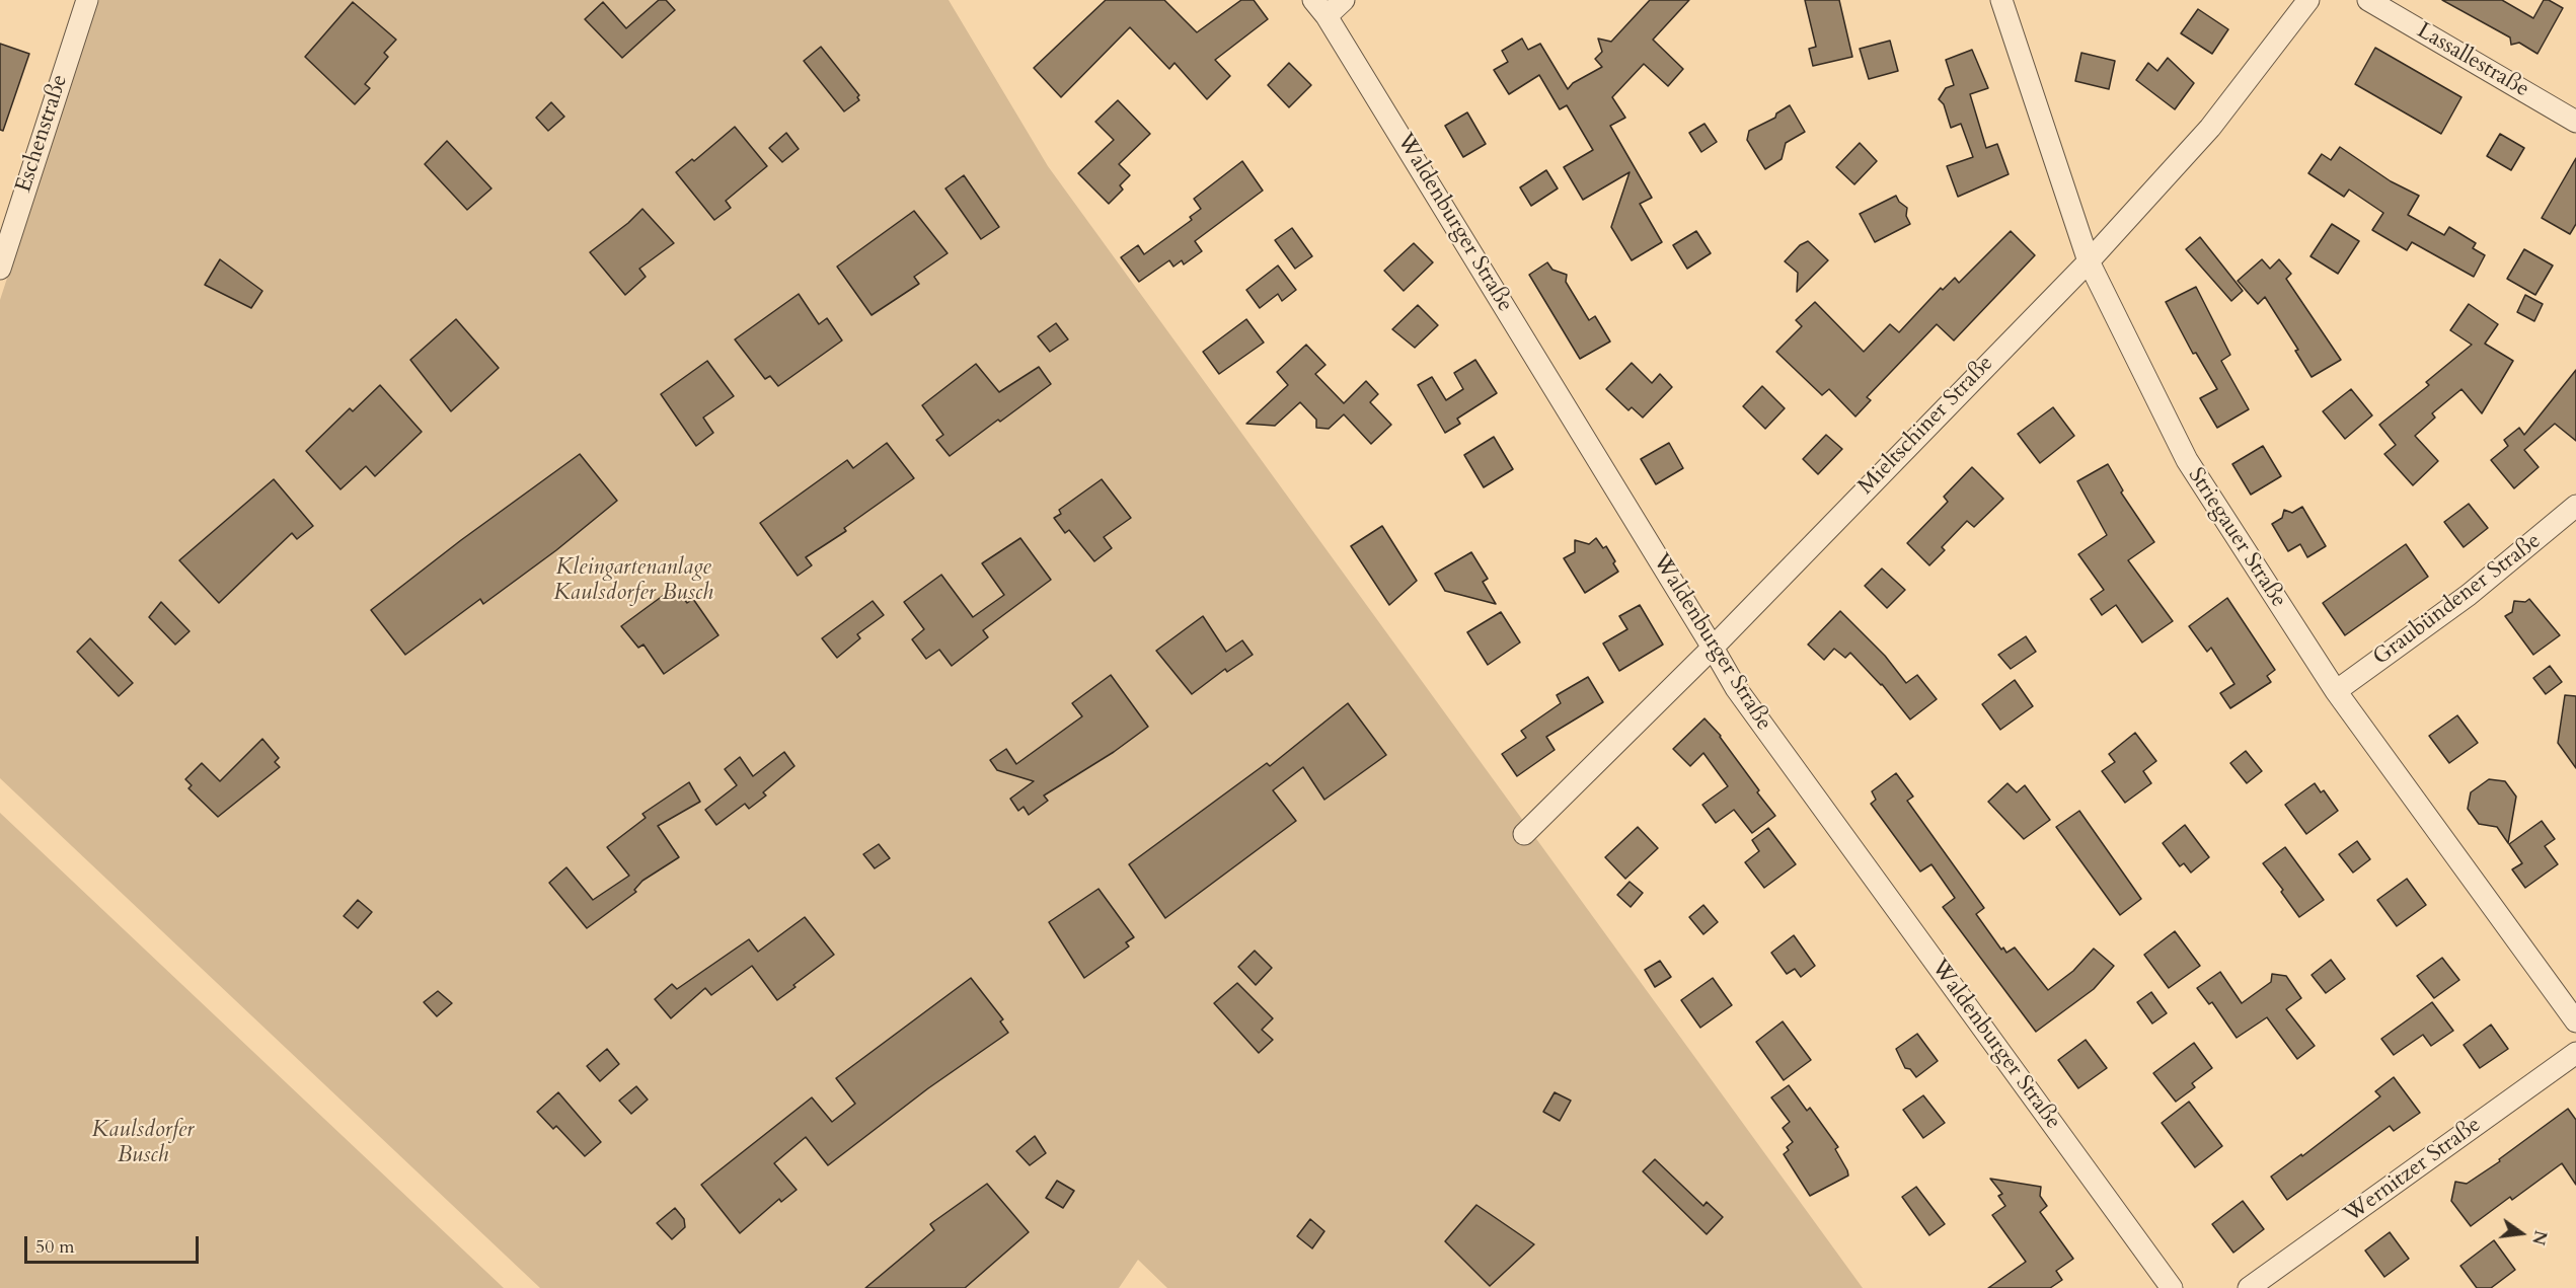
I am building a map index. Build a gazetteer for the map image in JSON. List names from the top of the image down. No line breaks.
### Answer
{"streets":{"street":["Lassallestraße","Eschenstraße","Waldenburger Straße","Mieltschiner Straße","Striegauer Straße","Graubündener Straße","Wernitzer Straße"]},"crossings":[["Waldenburger Straße","Mieltschiner Straße"],["Mieltschiner Straße","Striegauer Straße"],["Striegauer Straße","Graubündener Straße"]],"parks":["Kleingartenanlage Kaulsdorfer Busch","Kaulsdorfer Busch"],"scale_bar":"50 m","north":"right"}
